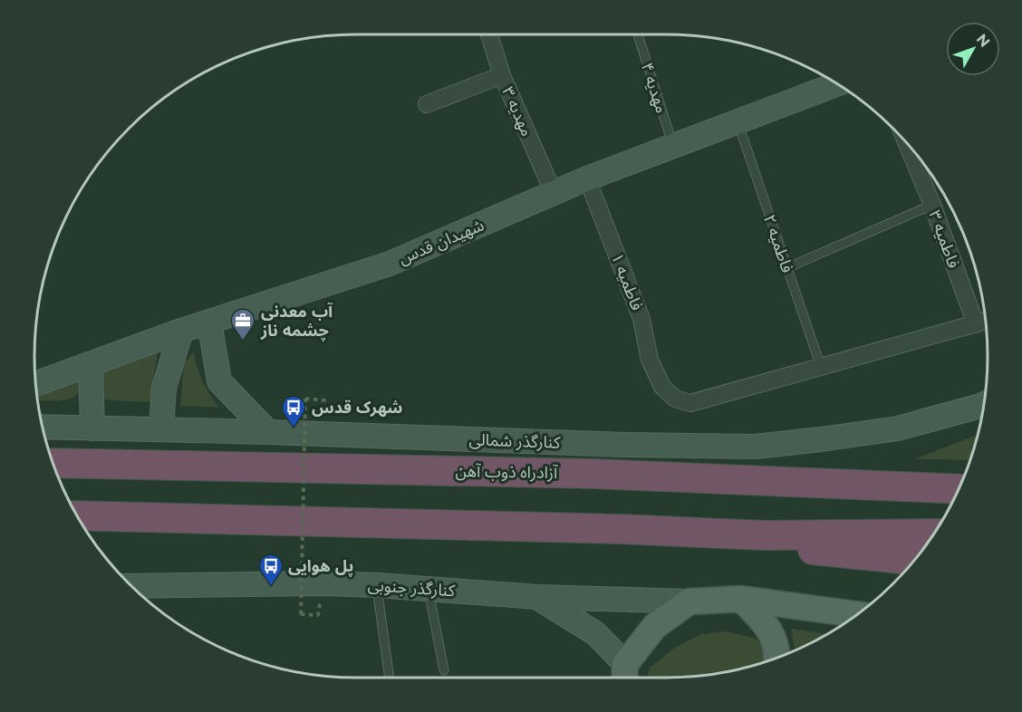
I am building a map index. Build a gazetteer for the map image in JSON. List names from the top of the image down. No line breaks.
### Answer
{"streets":{"highway":["آزادراه ذوب آهن"],"main road":["شهیدان قدس","کنارگذر شمالی","کنارگذر جنوبی"],"street":["مهدیه ۳","فاطمیه ۳","فاطمیه ۱"],"lane":["مهدیه ۴","فاطمیه ۲"]},"crossings":[["مهدیه ۴","شهیدان قدس"],["مهدیه ۳","شهیدان قدس"],["شهیدان قدس","فاطمیه ۲"],["شهیدان قدس","فاطمیه ۱"],["فاطمیه ۲","فاطمیه ۱"]],"places":{"office":["آب معدنی چشمه ناز"],"bus stop":["شهرک قدس","پل هوایی"]},"north":"top right"}
